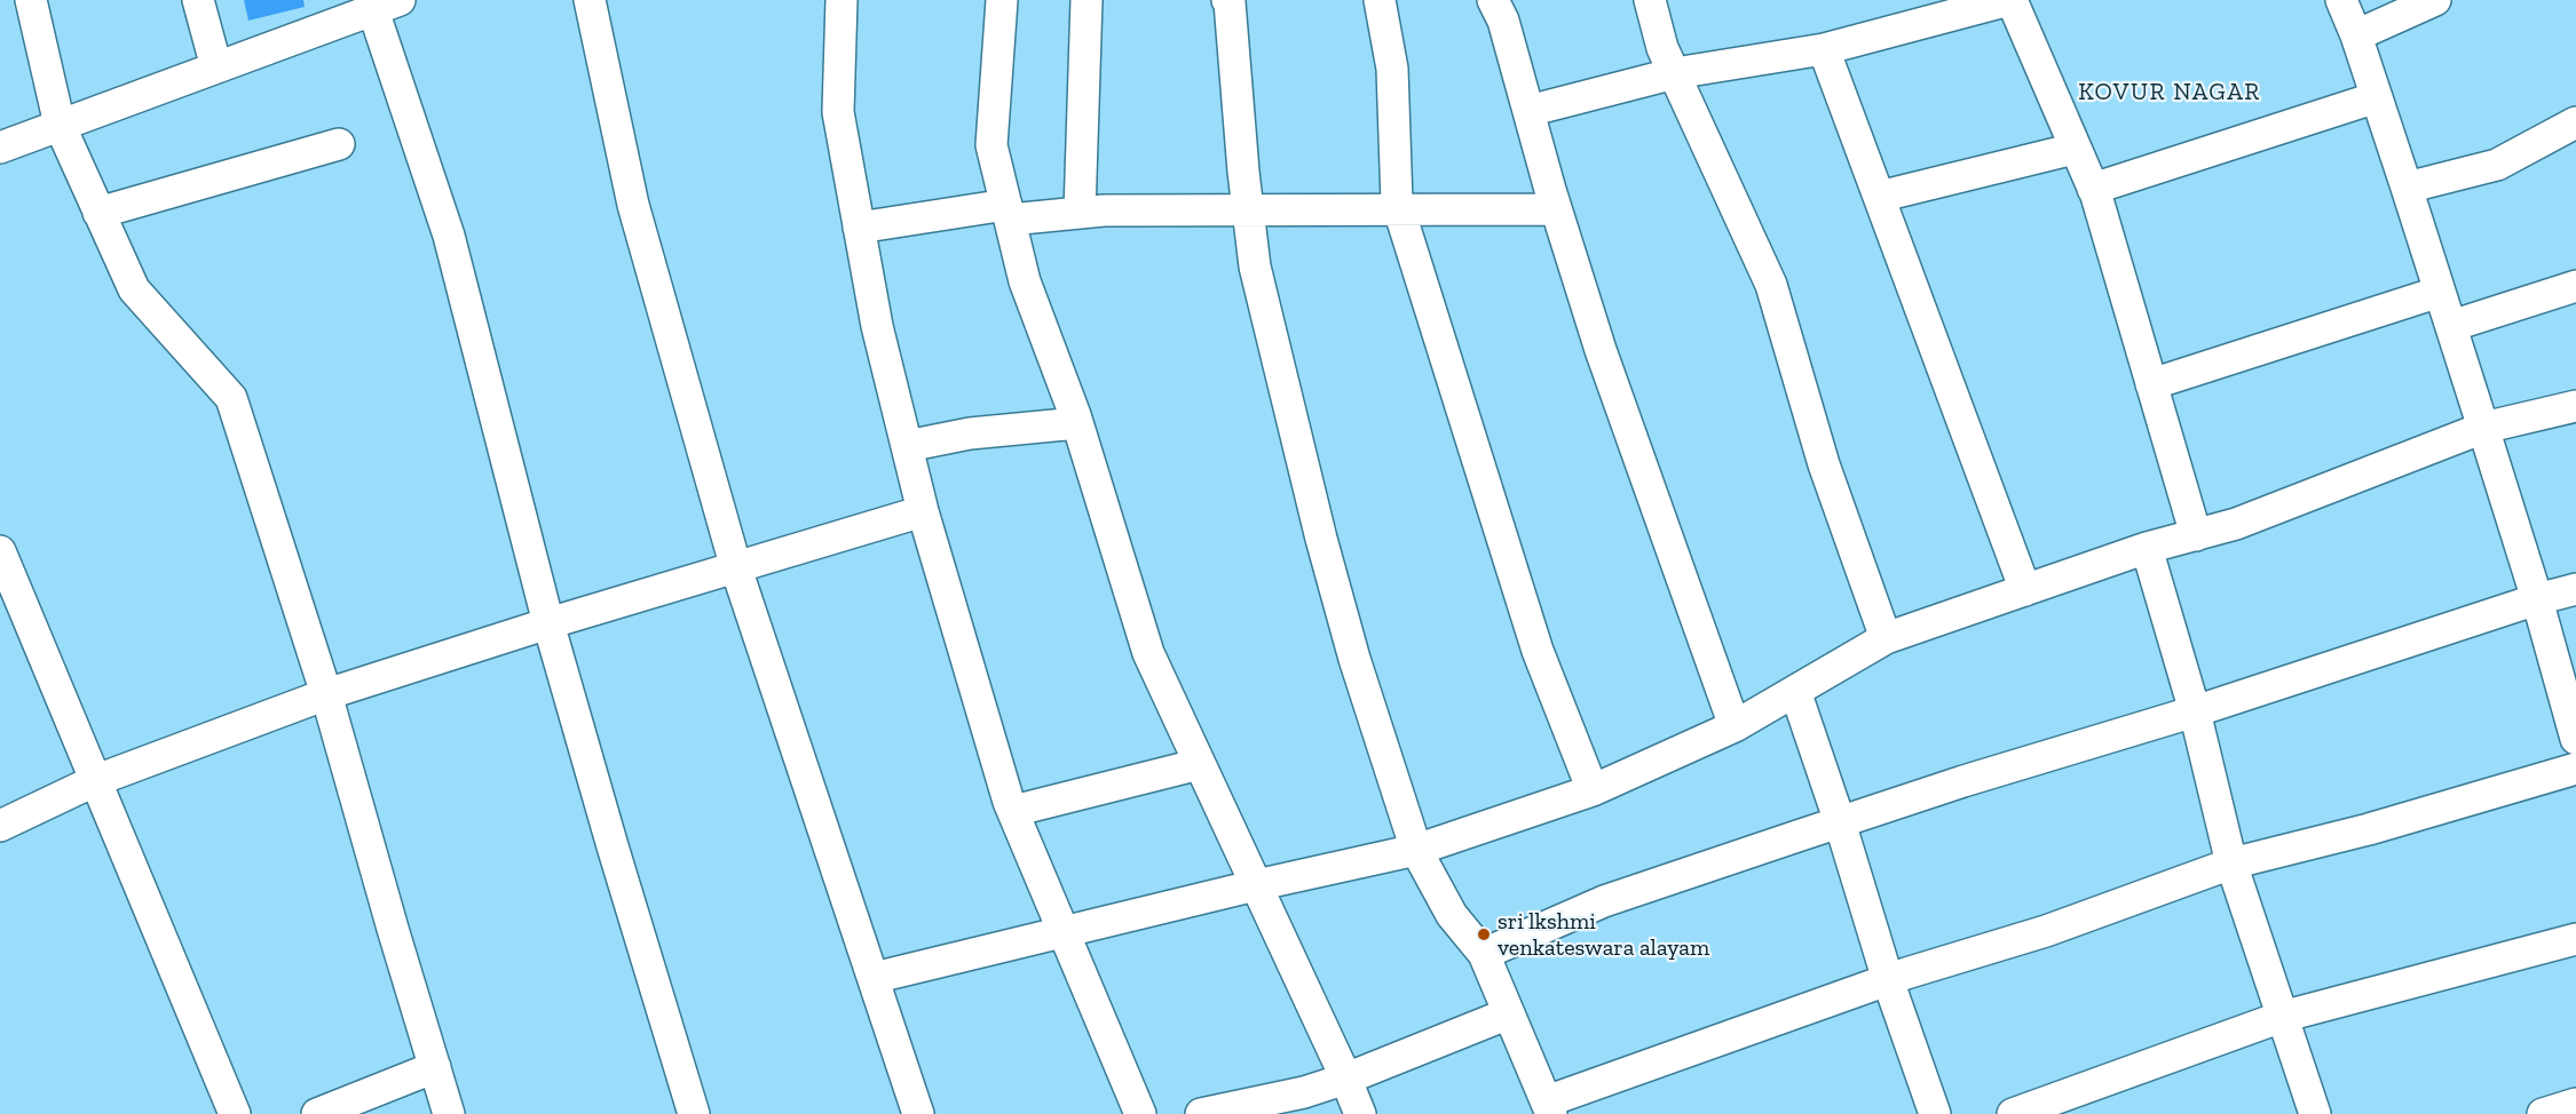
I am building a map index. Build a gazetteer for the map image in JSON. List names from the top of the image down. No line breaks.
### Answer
{"districts":["KOVUR NAGAR"],"places":["sri lkshmi venkateswara alayam"]}
